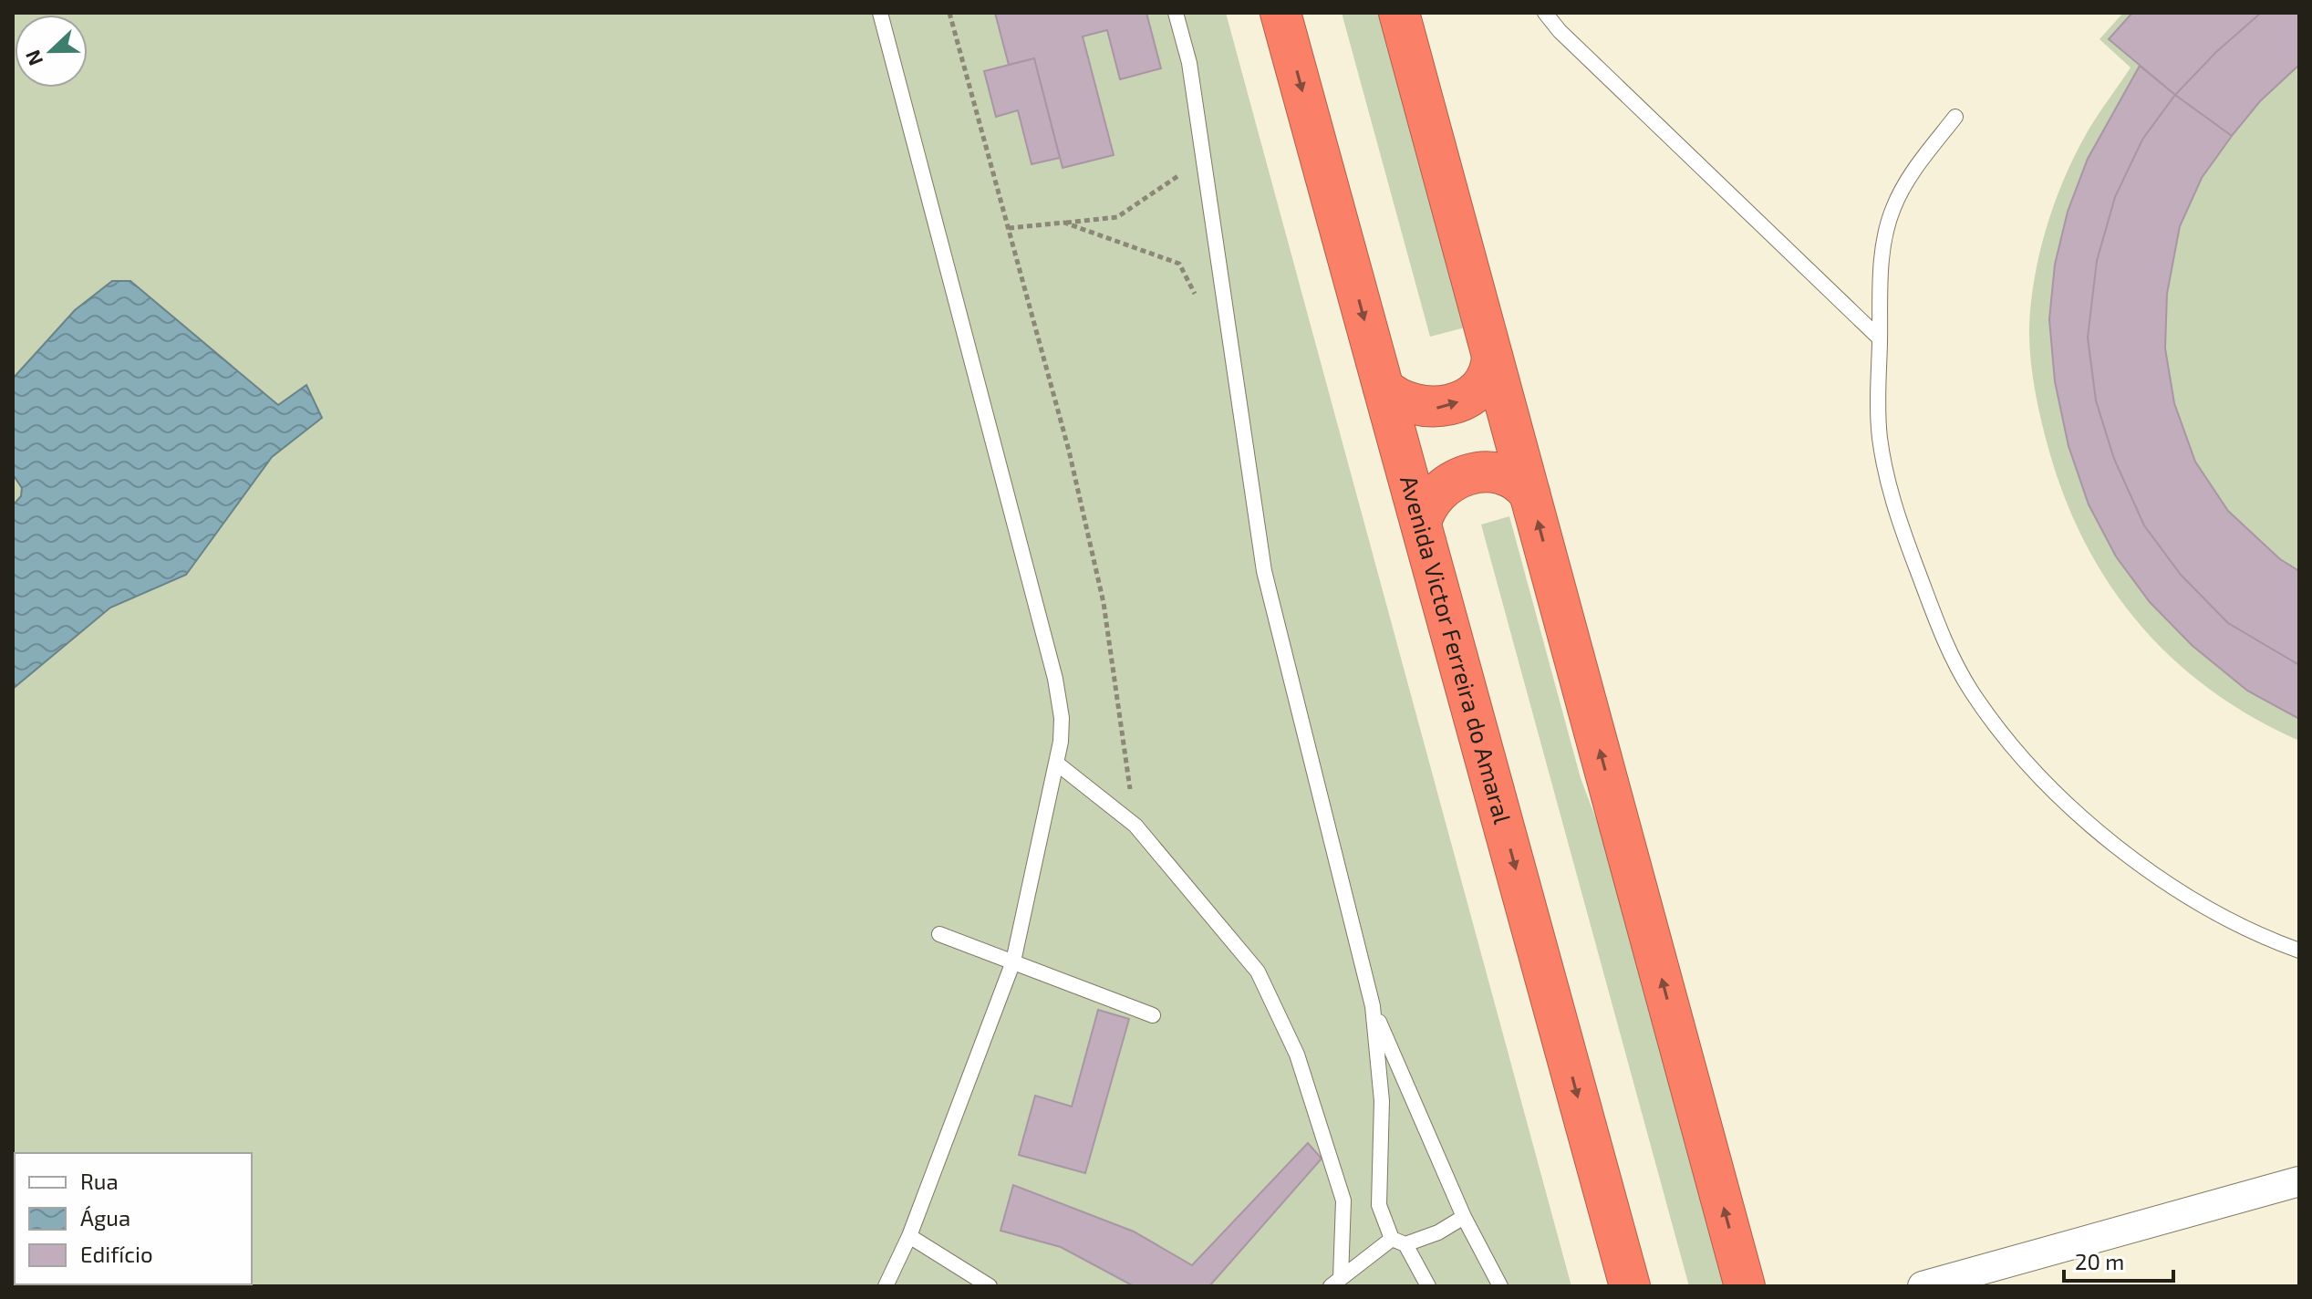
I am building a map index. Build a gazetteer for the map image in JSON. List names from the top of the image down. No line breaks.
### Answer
{"streets":{"highway":["Avenida Victor Ferreira do Amaral"]},"legend":["Rua","Água","Edifício"],"scale_bar":"20 m","north":"left"}
